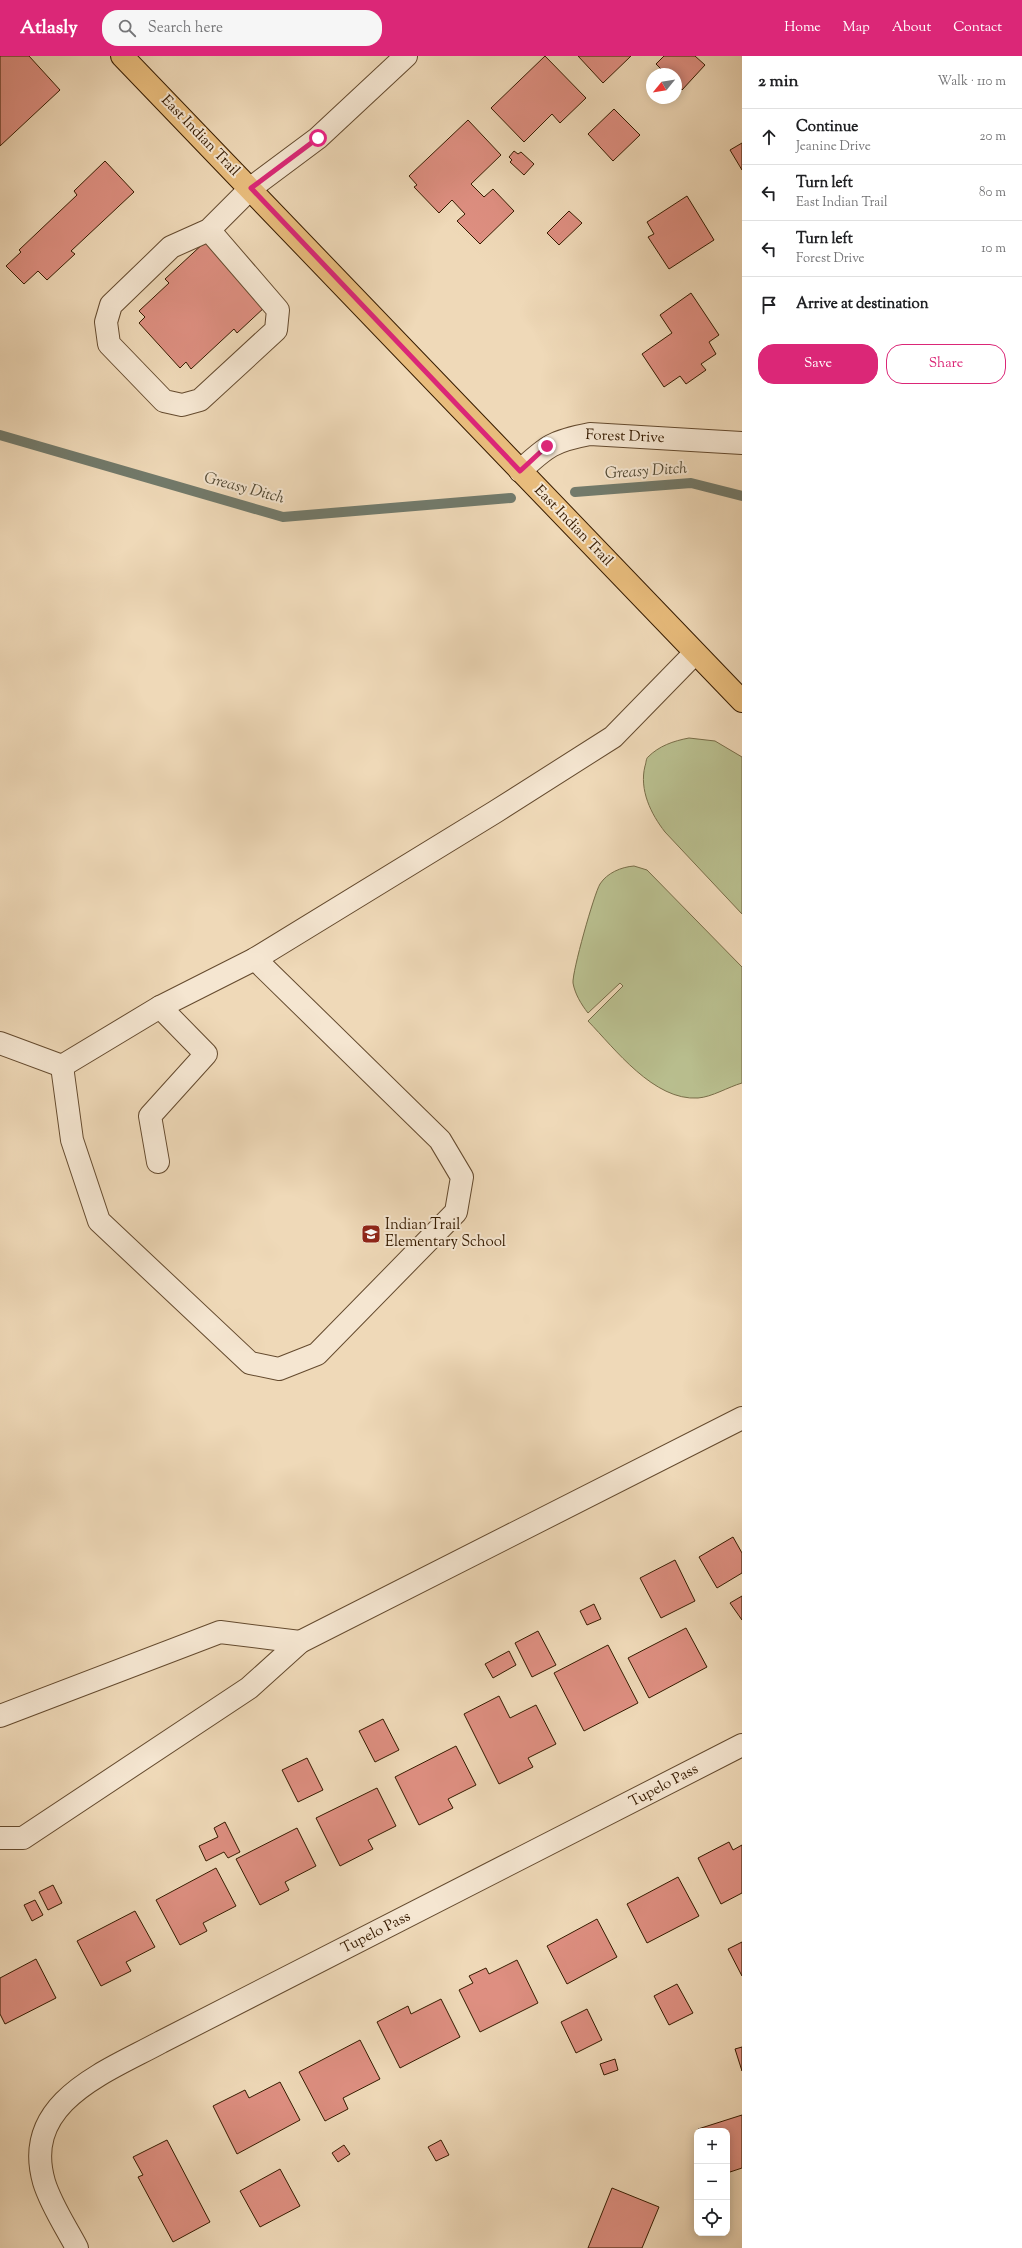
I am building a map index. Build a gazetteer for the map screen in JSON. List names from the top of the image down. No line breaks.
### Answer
{"streets":{"main road":["East Indian Trail"],"street":["Forest Drive","Tupelo Pass"]},"crossings":[["East Indian Trail","Forest Drive"]],"water":["Greasy Ditch"],"places":{"school or university":["Indian Trail Elementary School"]},"north":"bottom left","page":{"header":"Atlasly","search":"Search here","nav":["Home","Map","About","Contact"],"heading":["2 min","Walk · 110 m"],"list":[["Continue","Jeanine Drive","20 m"],["Turn left","East Indian Trail","80 m"],["Turn left","Forest Drive","10 m"],"Arrive at destination"],"buttons":["Save","Share"],"map_buttons":["+","−"]}}
